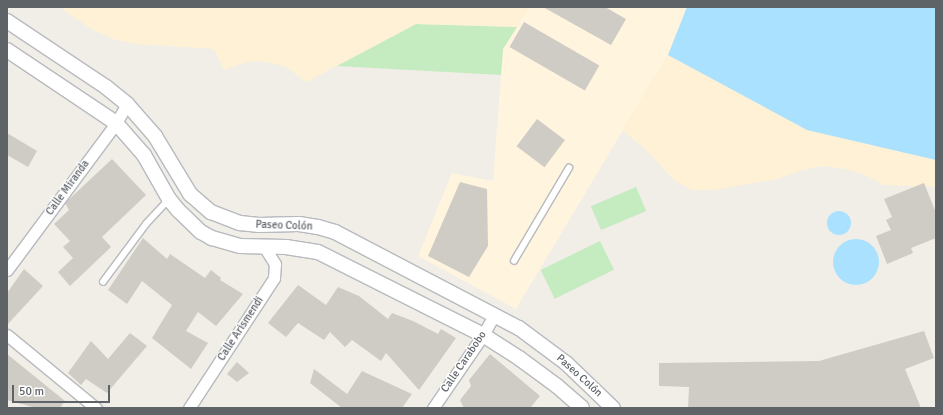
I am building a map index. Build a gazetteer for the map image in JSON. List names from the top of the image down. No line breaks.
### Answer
{"streets":{"street":["Calle Miranda","Paseo Colón","Calle Arismendi","Calle Carabobo"]},"crossings":[["Calle Miranda","Paseo Colón"],["Paseo Colón","Calle Arismendi"],["Paseo Colón","Calle Carabobo"]],"scale_bar":"50 m"}
